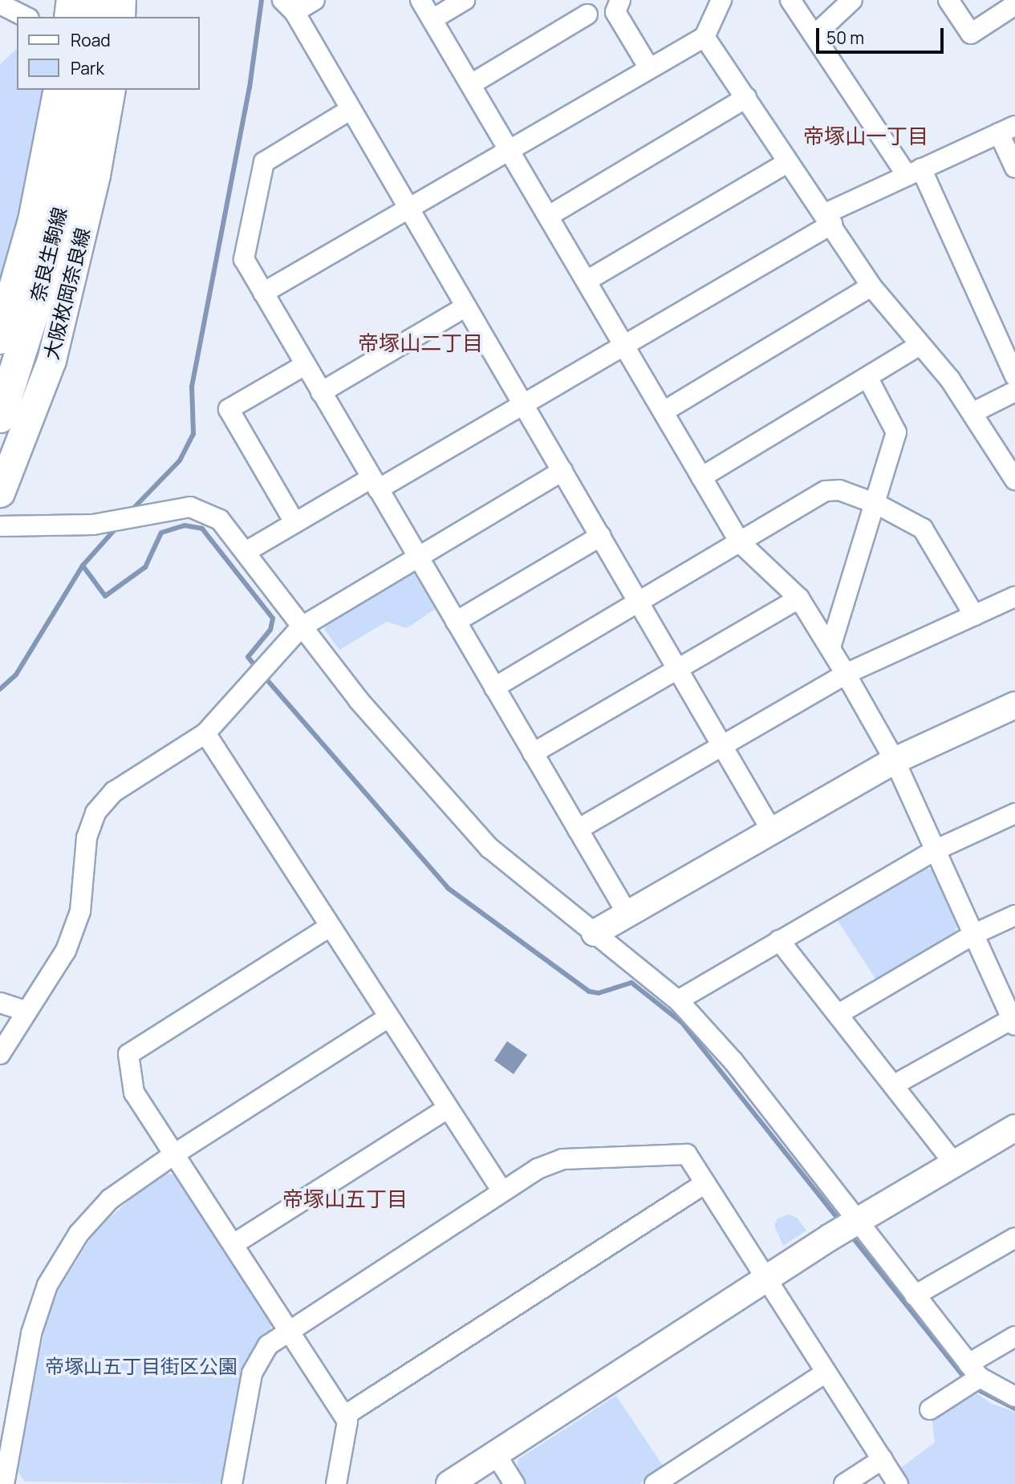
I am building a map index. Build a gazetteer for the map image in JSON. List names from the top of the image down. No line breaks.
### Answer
{"streets":{"main road":["奈良生駒線","大阪枚岡奈良線"]},"districts":["帝塚山一丁目","帝塚山二丁目","帝塚山五丁目"],"parks":["帝塚山五丁目街区公園"],"legend":["Road","Park"],"scale_bar":"50 m"}
